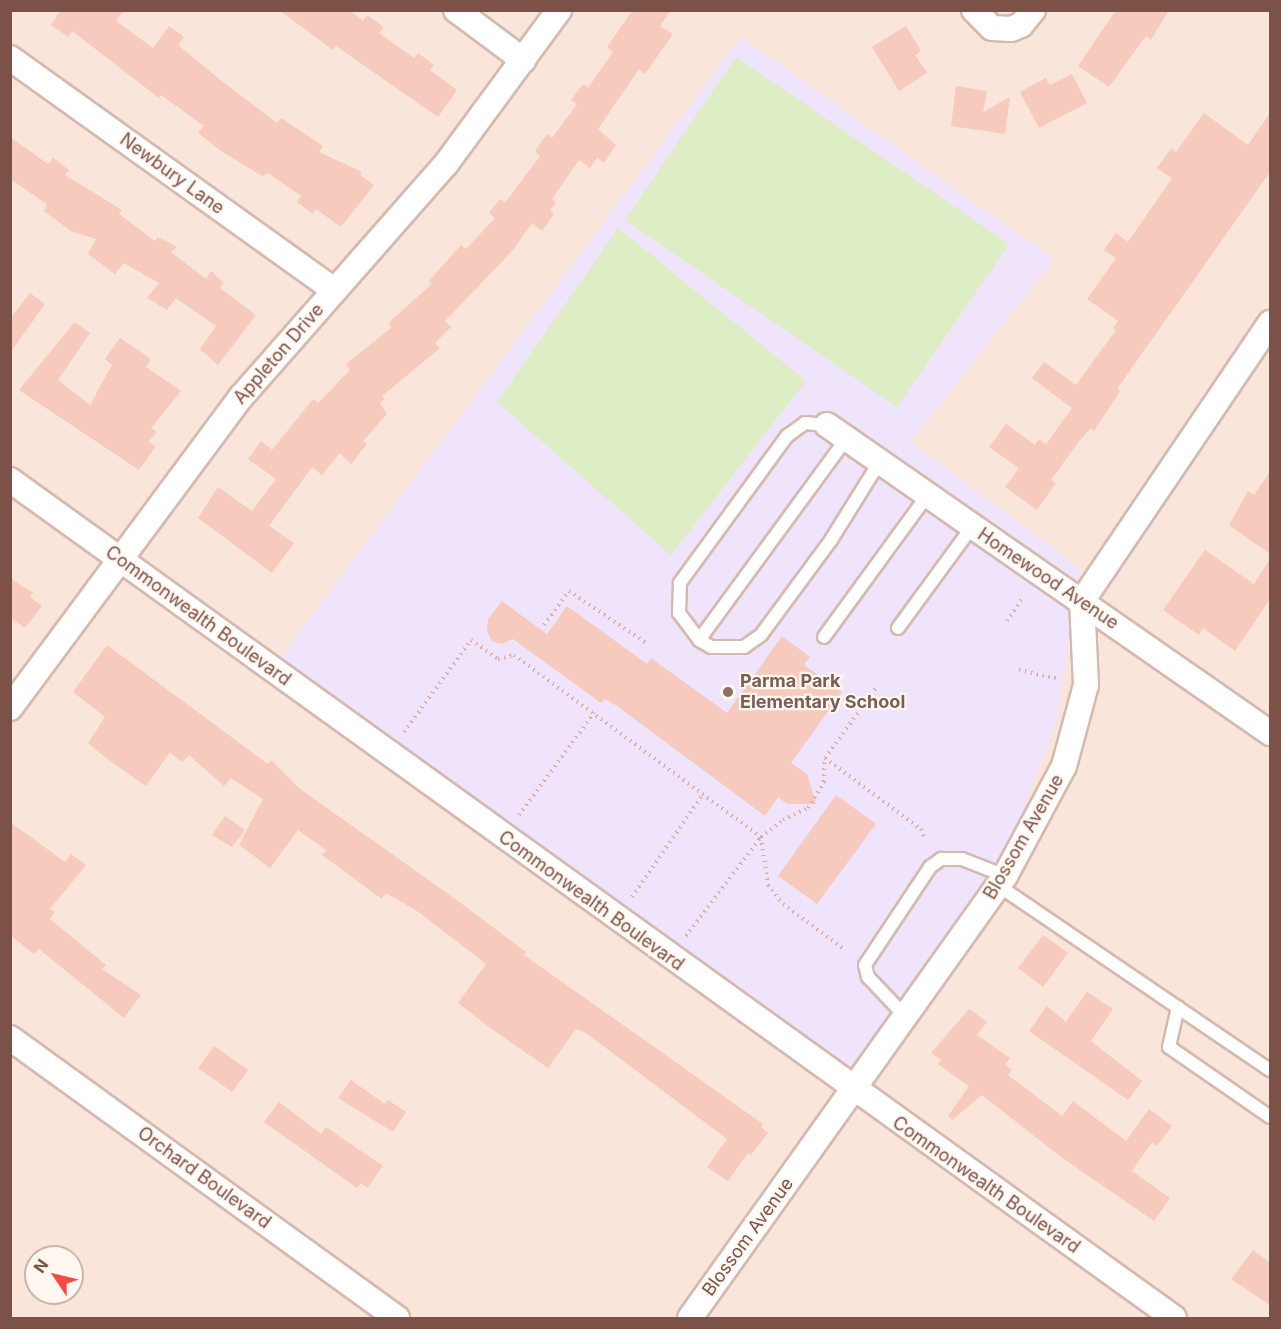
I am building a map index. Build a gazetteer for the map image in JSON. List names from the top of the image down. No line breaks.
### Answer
{"streets":{"street":["Newbury Lane","Appleton Drive","Homewood Avenue","Commonwealth Boulevard","Blossom Avenue","Orchard Boulevard"]},"crossings":[["Newbury Lane","Appleton Drive"],["Appleton Drive","Commonwealth Boulevard"],["Homewood Avenue","Blossom Avenue"],["Commonwealth Boulevard","Blossom Avenue"]],"places":["Parma Park Elementary School"],"north":"top left"}
